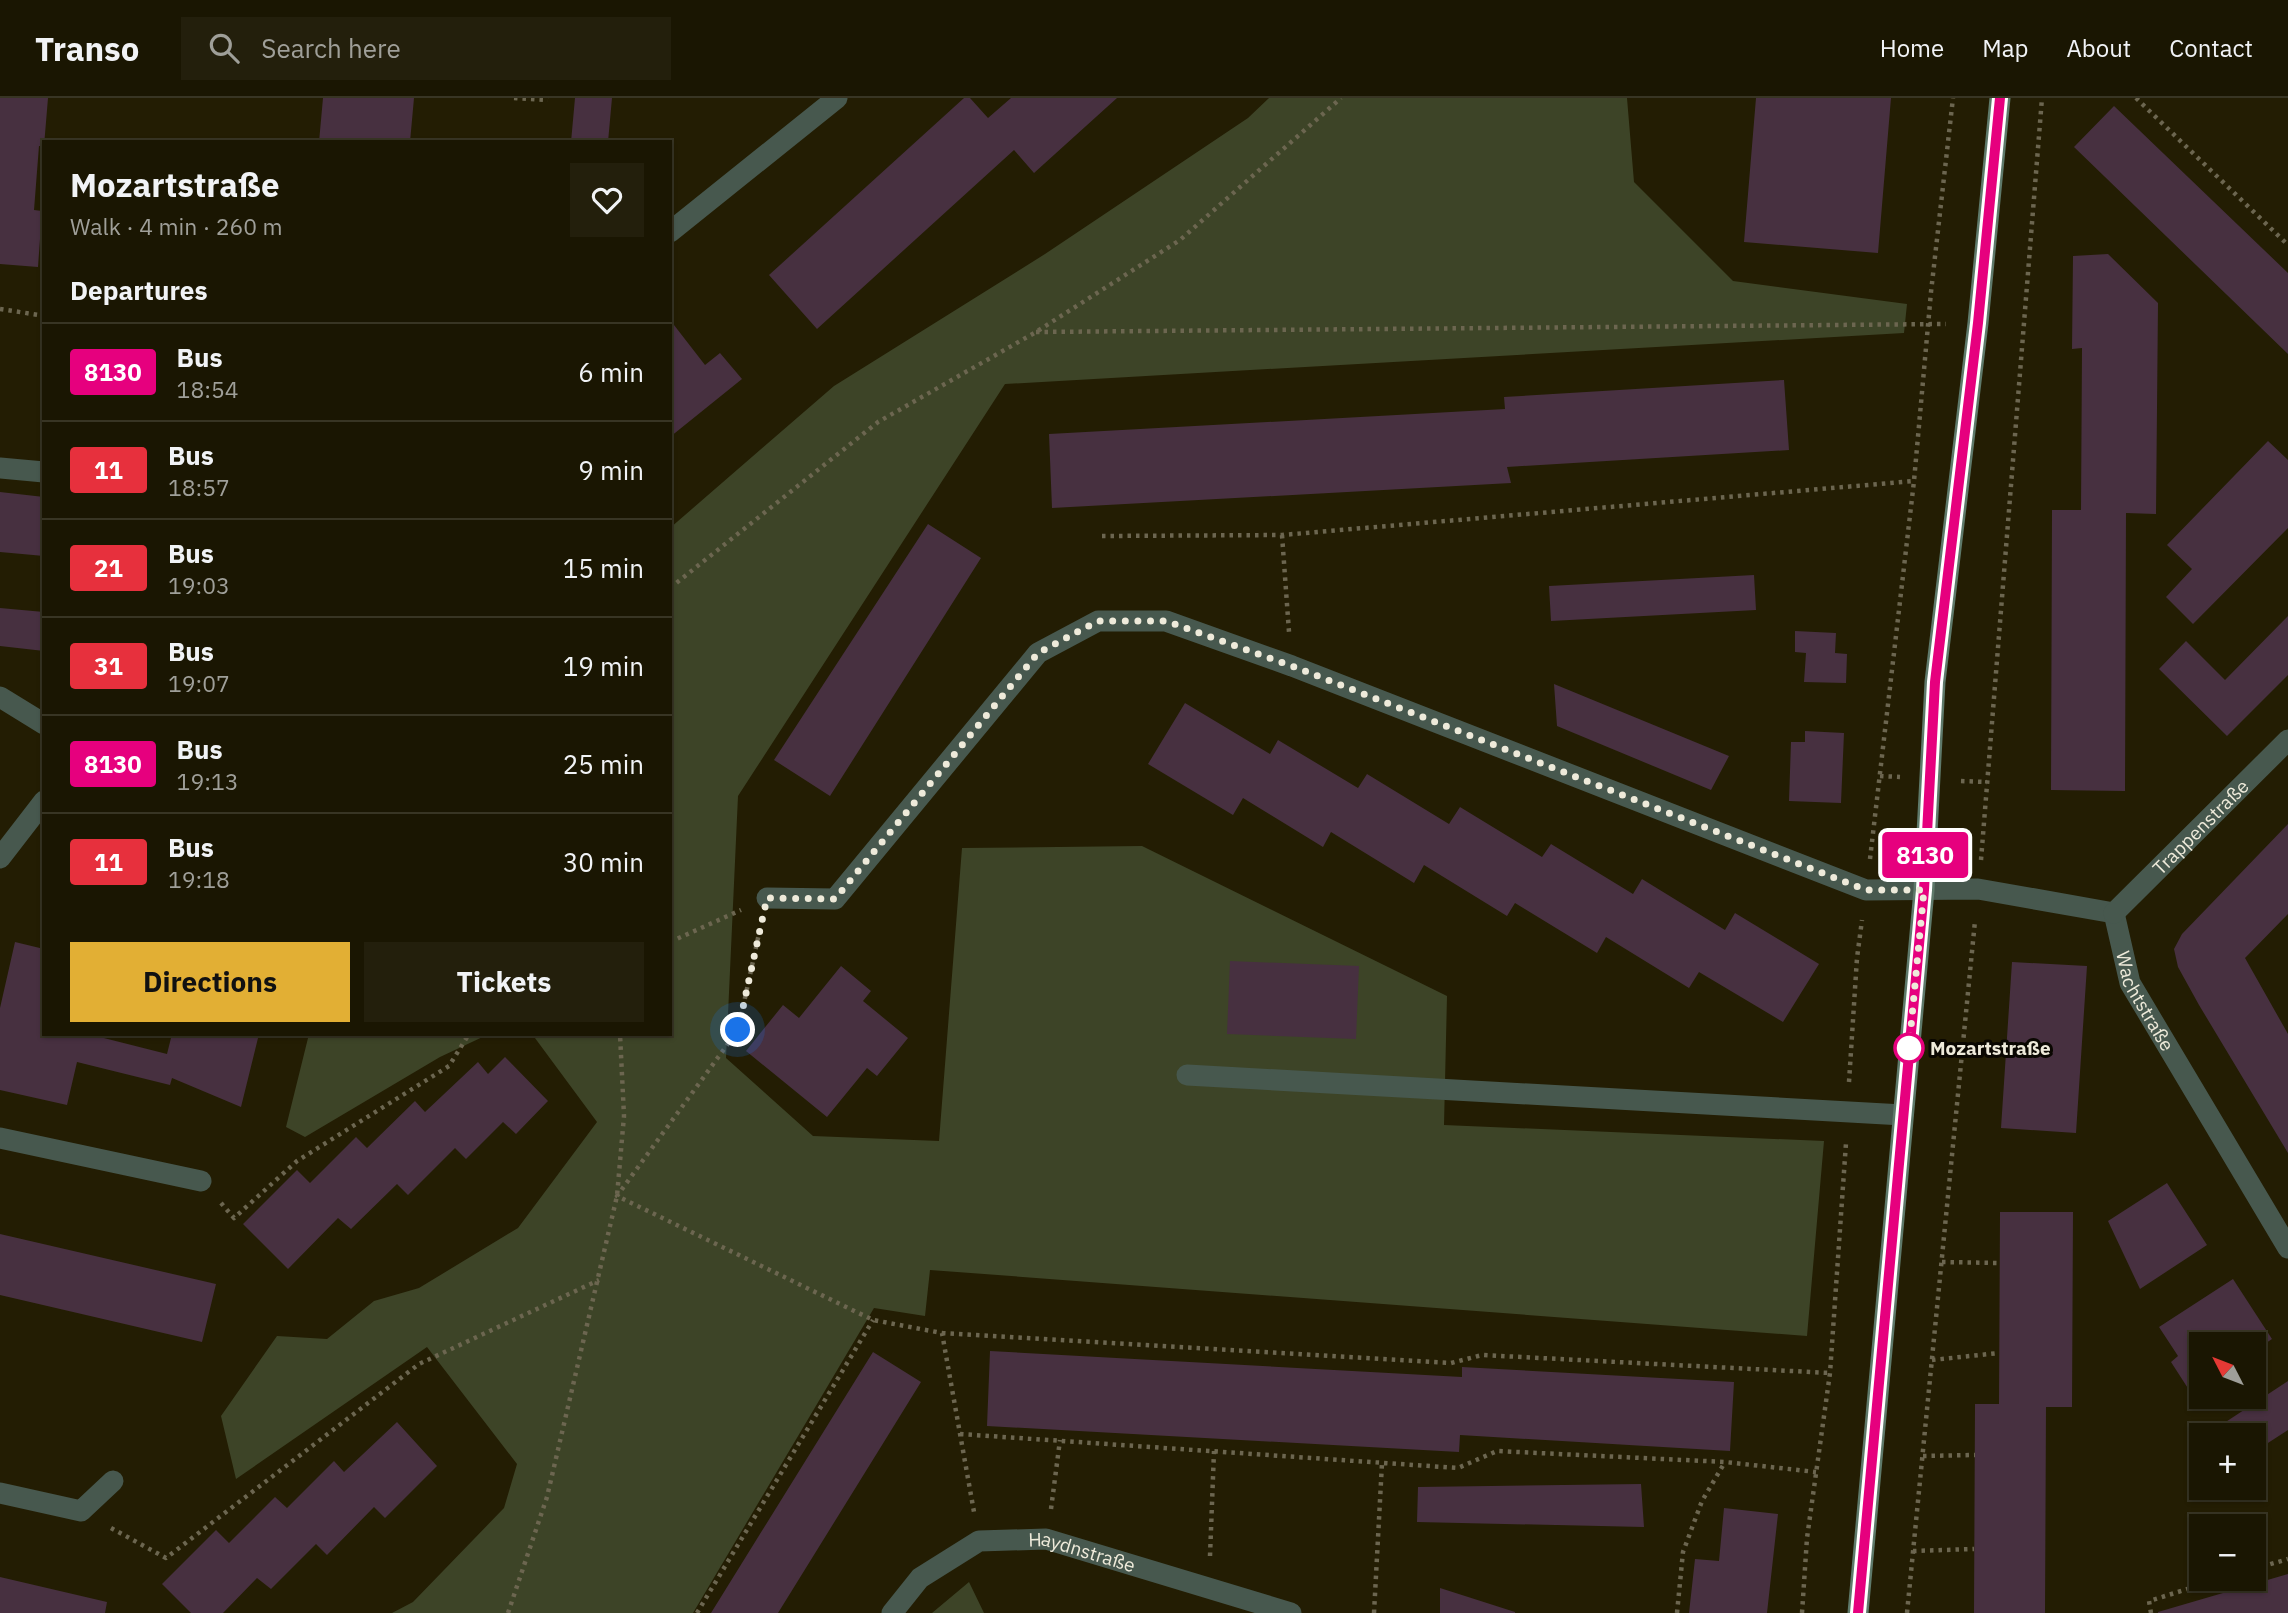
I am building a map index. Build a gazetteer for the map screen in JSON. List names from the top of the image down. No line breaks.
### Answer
{"streets":{"street":["Trappenstraße","Wachtstraße","Haydnstraße"]},"crossings":[["Trappenstraße","Wachtstraße"]],"places":["Mozartstraße"],"lines":["bus line 8130"],"north":"top left","page":{"header":"Transo","search":"Search here","nav":["Home","Map","About","Contact"],"on_map":"8130","heading":[["Mozartstraße","Walk · 4 min · 260 m"],"Departures"],"list":[{"mark":"8130","name":"Bus","note":"18:54","value":"6 min"},{"mark":"11","name":"Bus","note":"18:57","value":"9 min"},{"mark":"21","name":"Bus","note":"19:03","value":"15 min"},{"mark":"31","name":"Bus","note":"19:07","value":"19 min"},{"mark":"8130","name":"Bus","note":"19:13","value":"25 min"},{"mark":"11","name":"Bus","note":"19:18","value":"30 min"}],"buttons":["Directions","Tickets"],"map_buttons":["+","−"]}}
